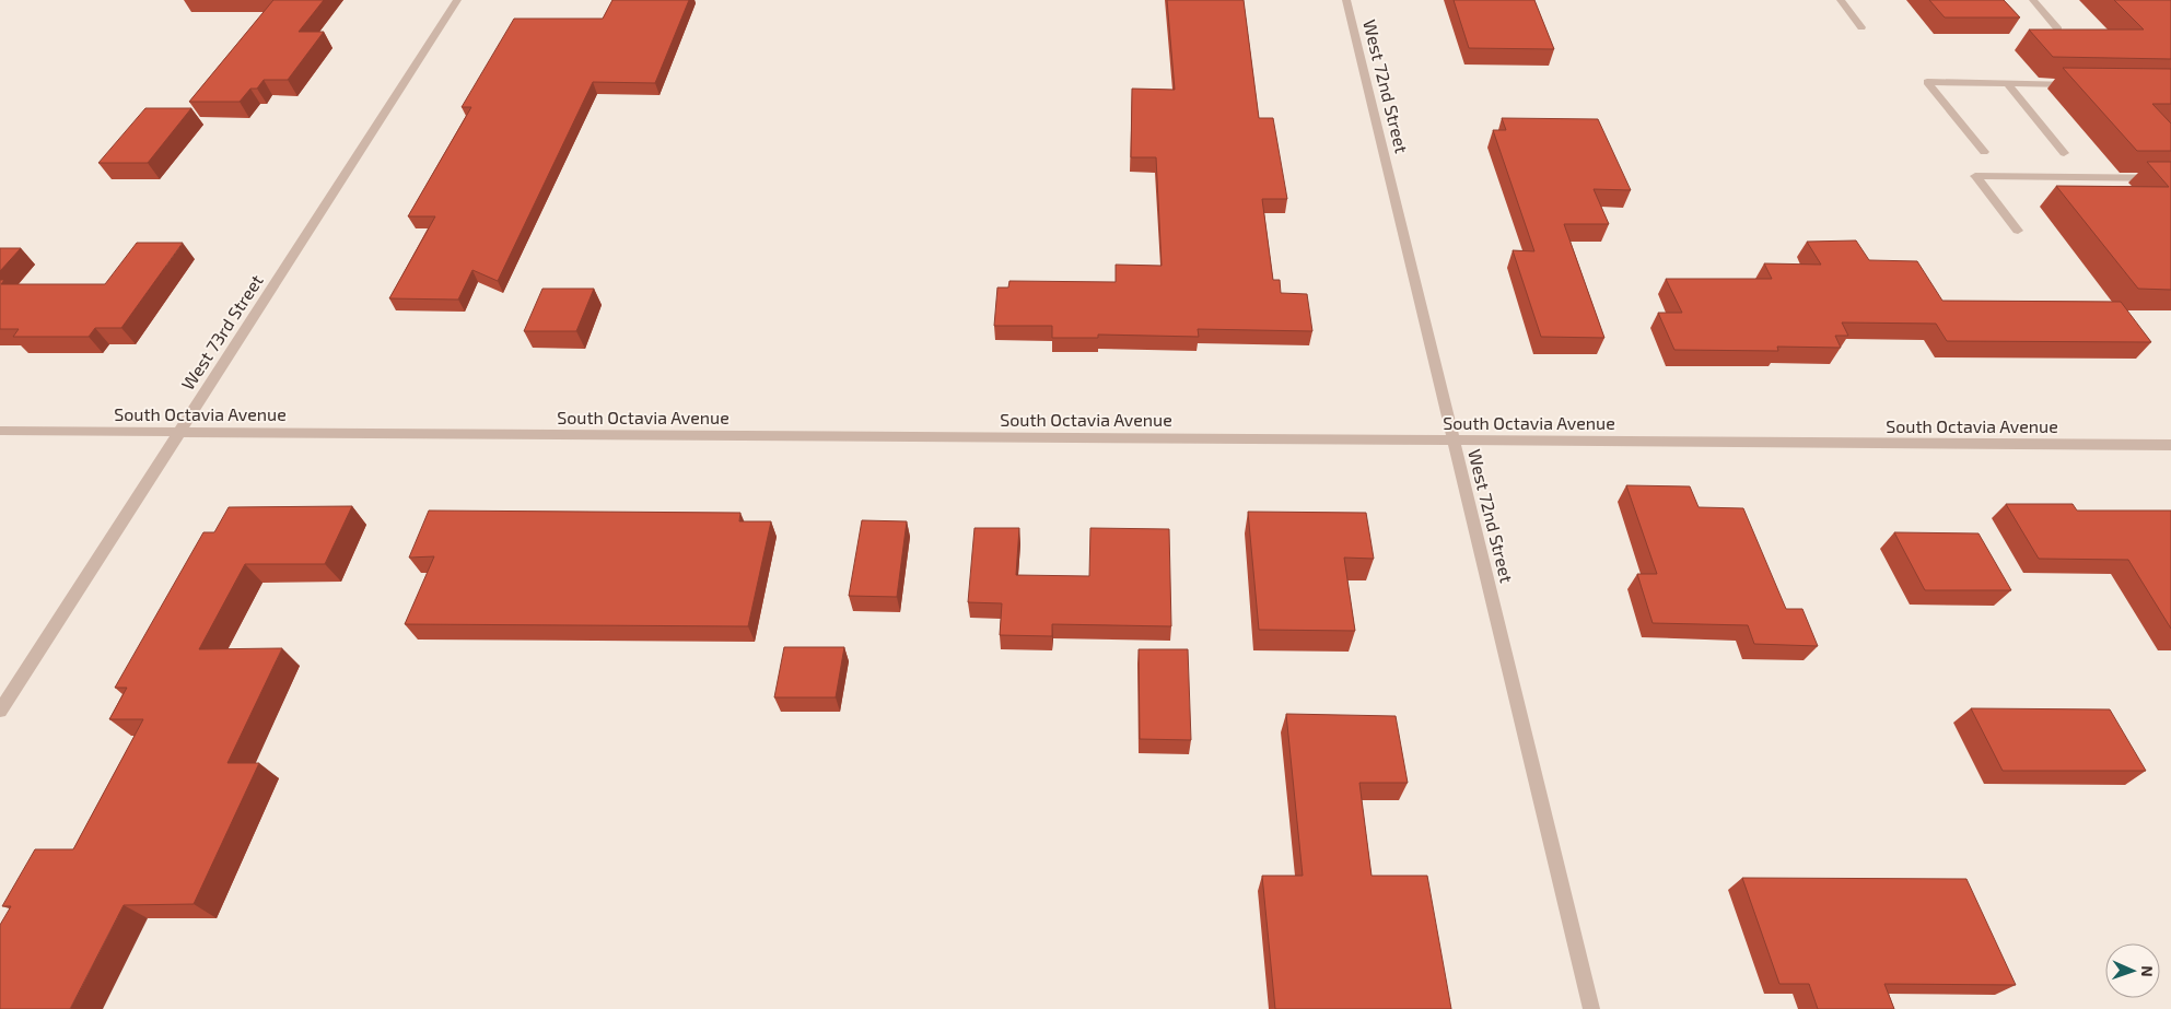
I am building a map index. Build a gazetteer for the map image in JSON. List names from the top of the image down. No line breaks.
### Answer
{"streets":{"street":["West 72nd Street","West 73rd Street","South Octavia Avenue"]},"crossings":[["West 72nd Street","South Octavia Avenue"],["West 73rd Street","South Octavia Avenue"]],"north":"right"}
